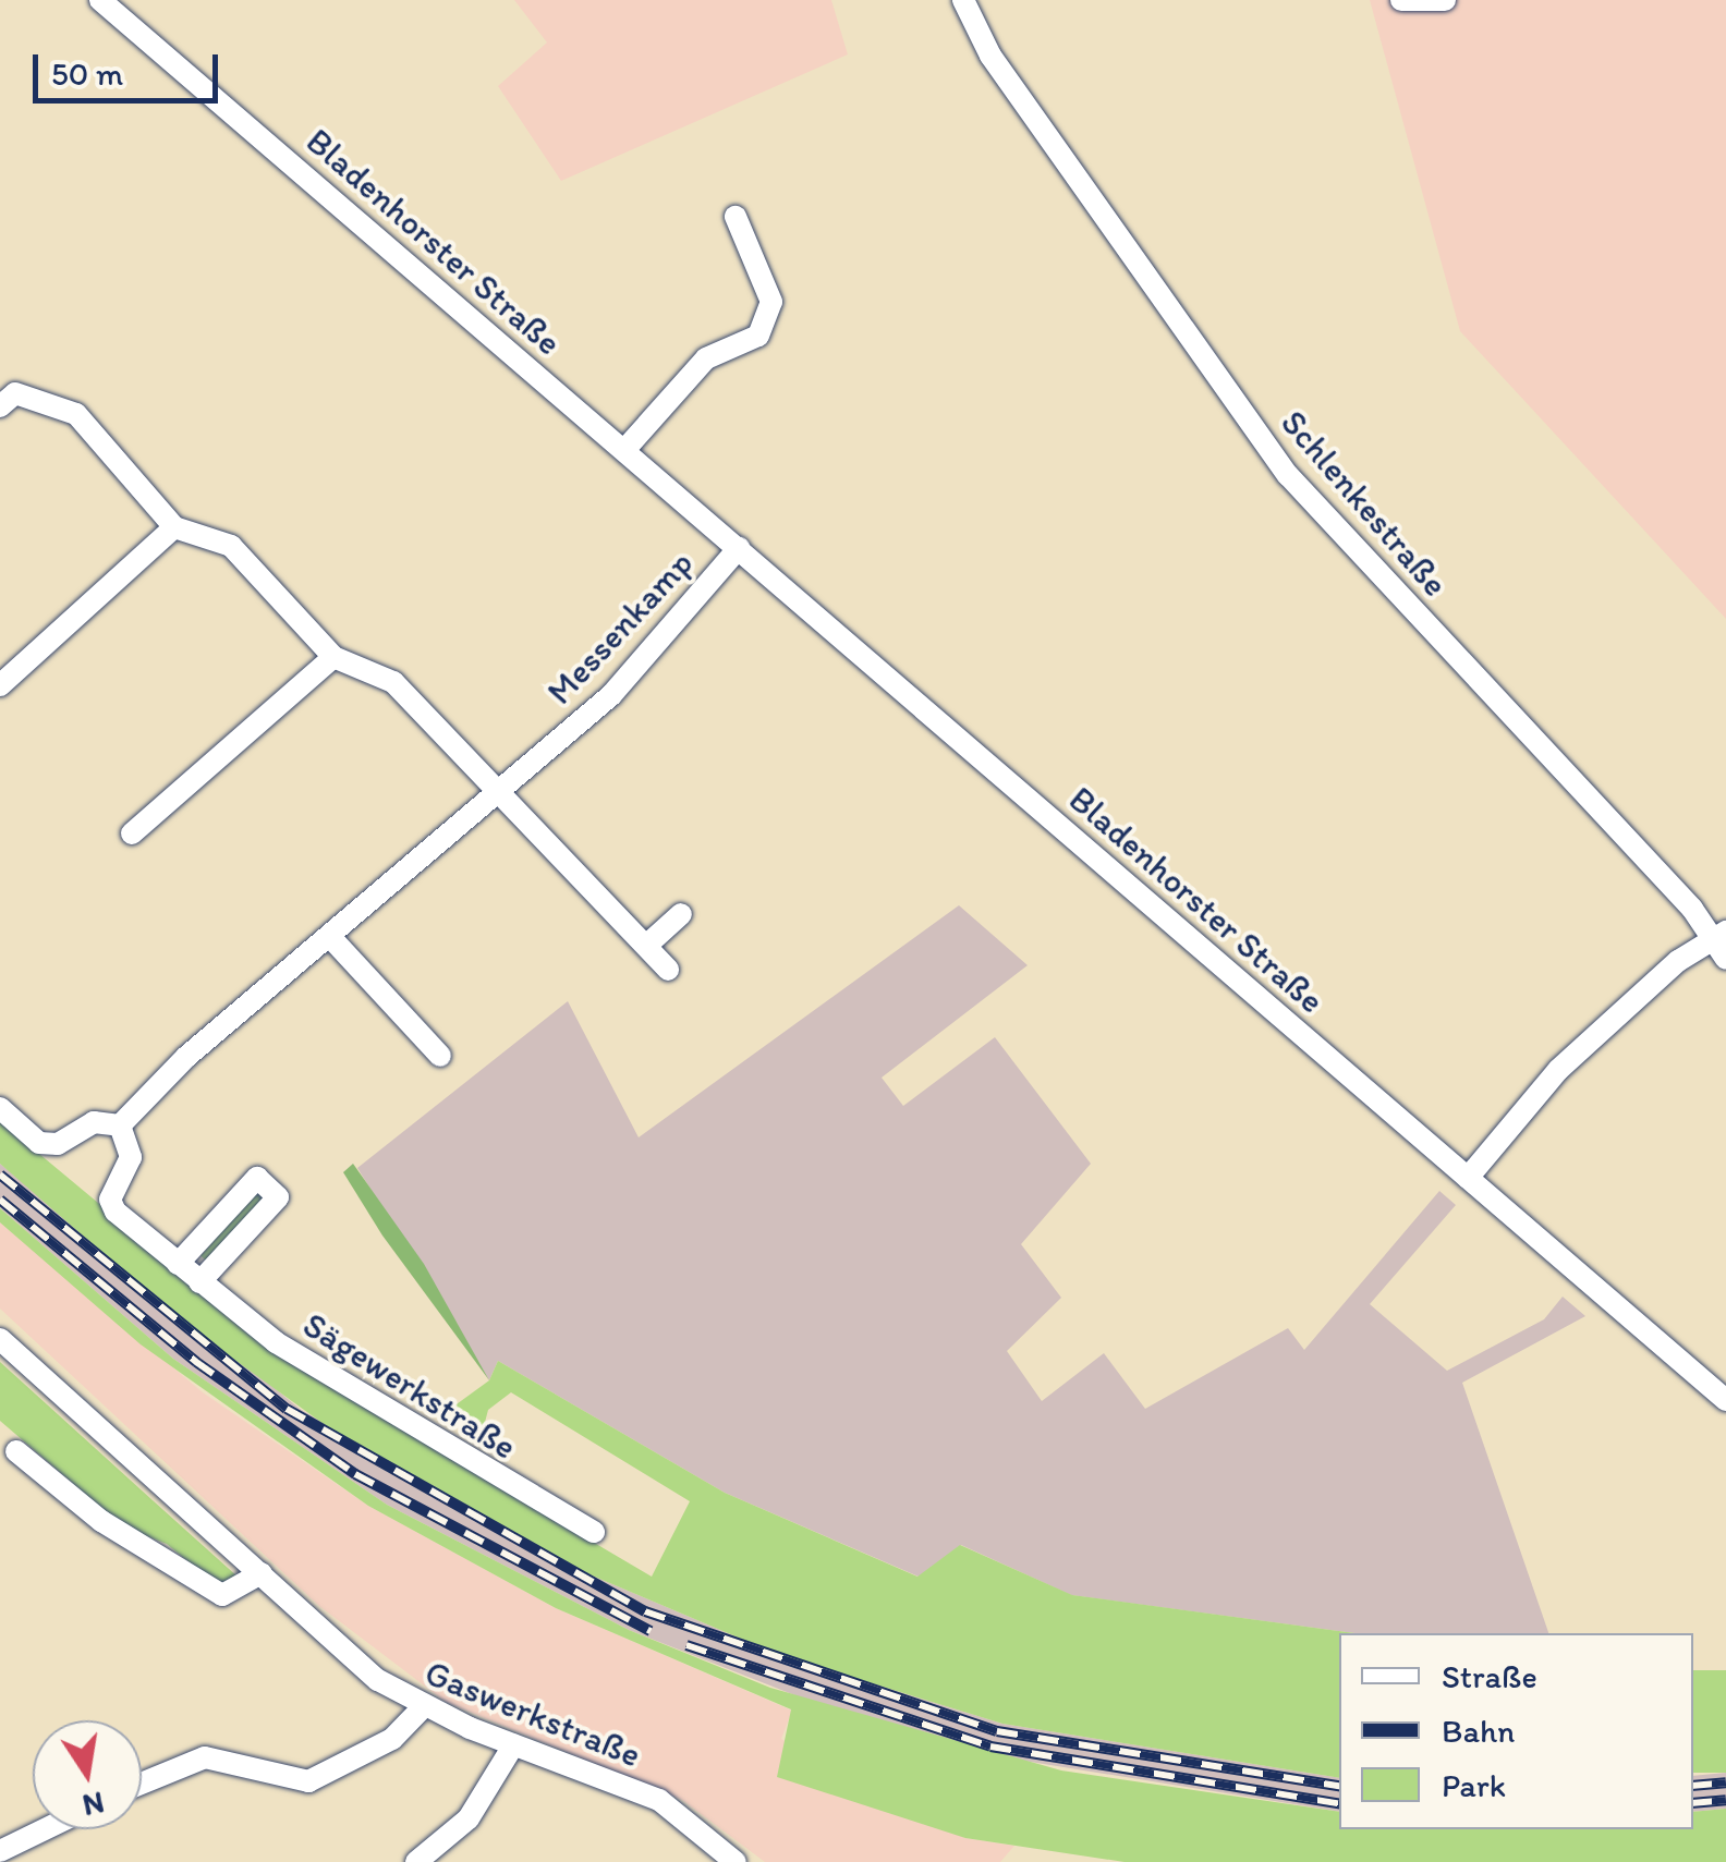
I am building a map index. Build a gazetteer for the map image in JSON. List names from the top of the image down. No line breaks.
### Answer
{"streets":{"street":["Bladenhorster Straße","Schlenkestraße","Messenkamp","Sägewerkstraße","Gaswerkstraße"]},"crossings":[["Bladenhorster Straße","Messenkamp"],["Messenkamp","Sägewerkstraße"]],"legend":["Straße","Bahn","Park"],"scale_bar":"50 m","north":"bottom"}
